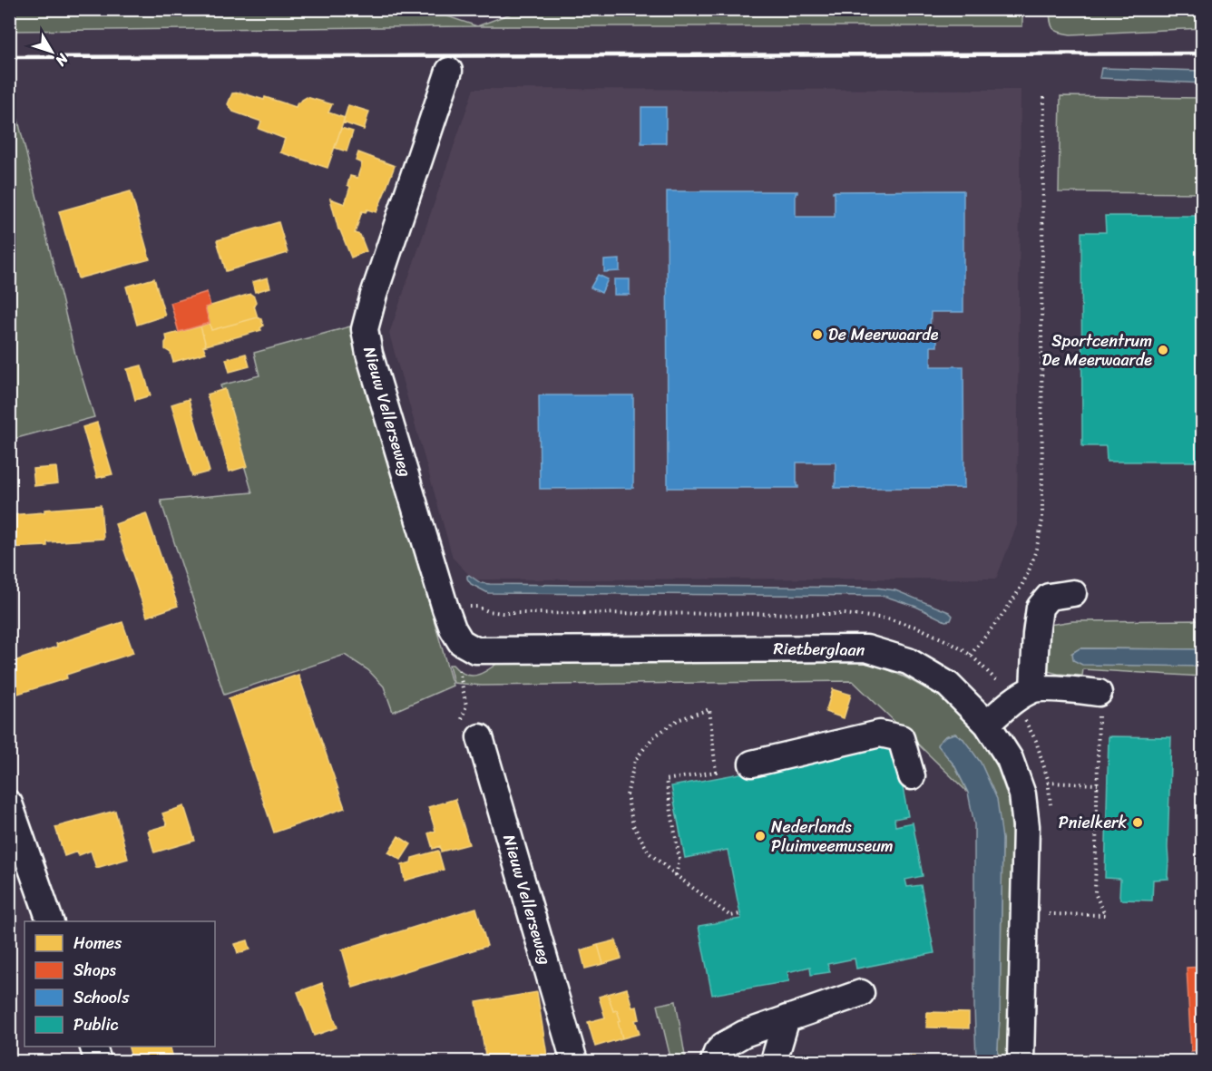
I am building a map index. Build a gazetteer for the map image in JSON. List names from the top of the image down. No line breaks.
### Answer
{"streets":{"street":["Nieuw Vellerseweg","Rietberglaan"]},"crossings":[["Nieuw Vellerseweg","Rietberglaan"]],"places":["De Meerwaarde","Sportcentrum De Meerwaarde","Pnielkerk","Nederlands Pluimveemuseum"],"legend":["Homes","Shops","Schools","Public"],"north":"bottom right"}
